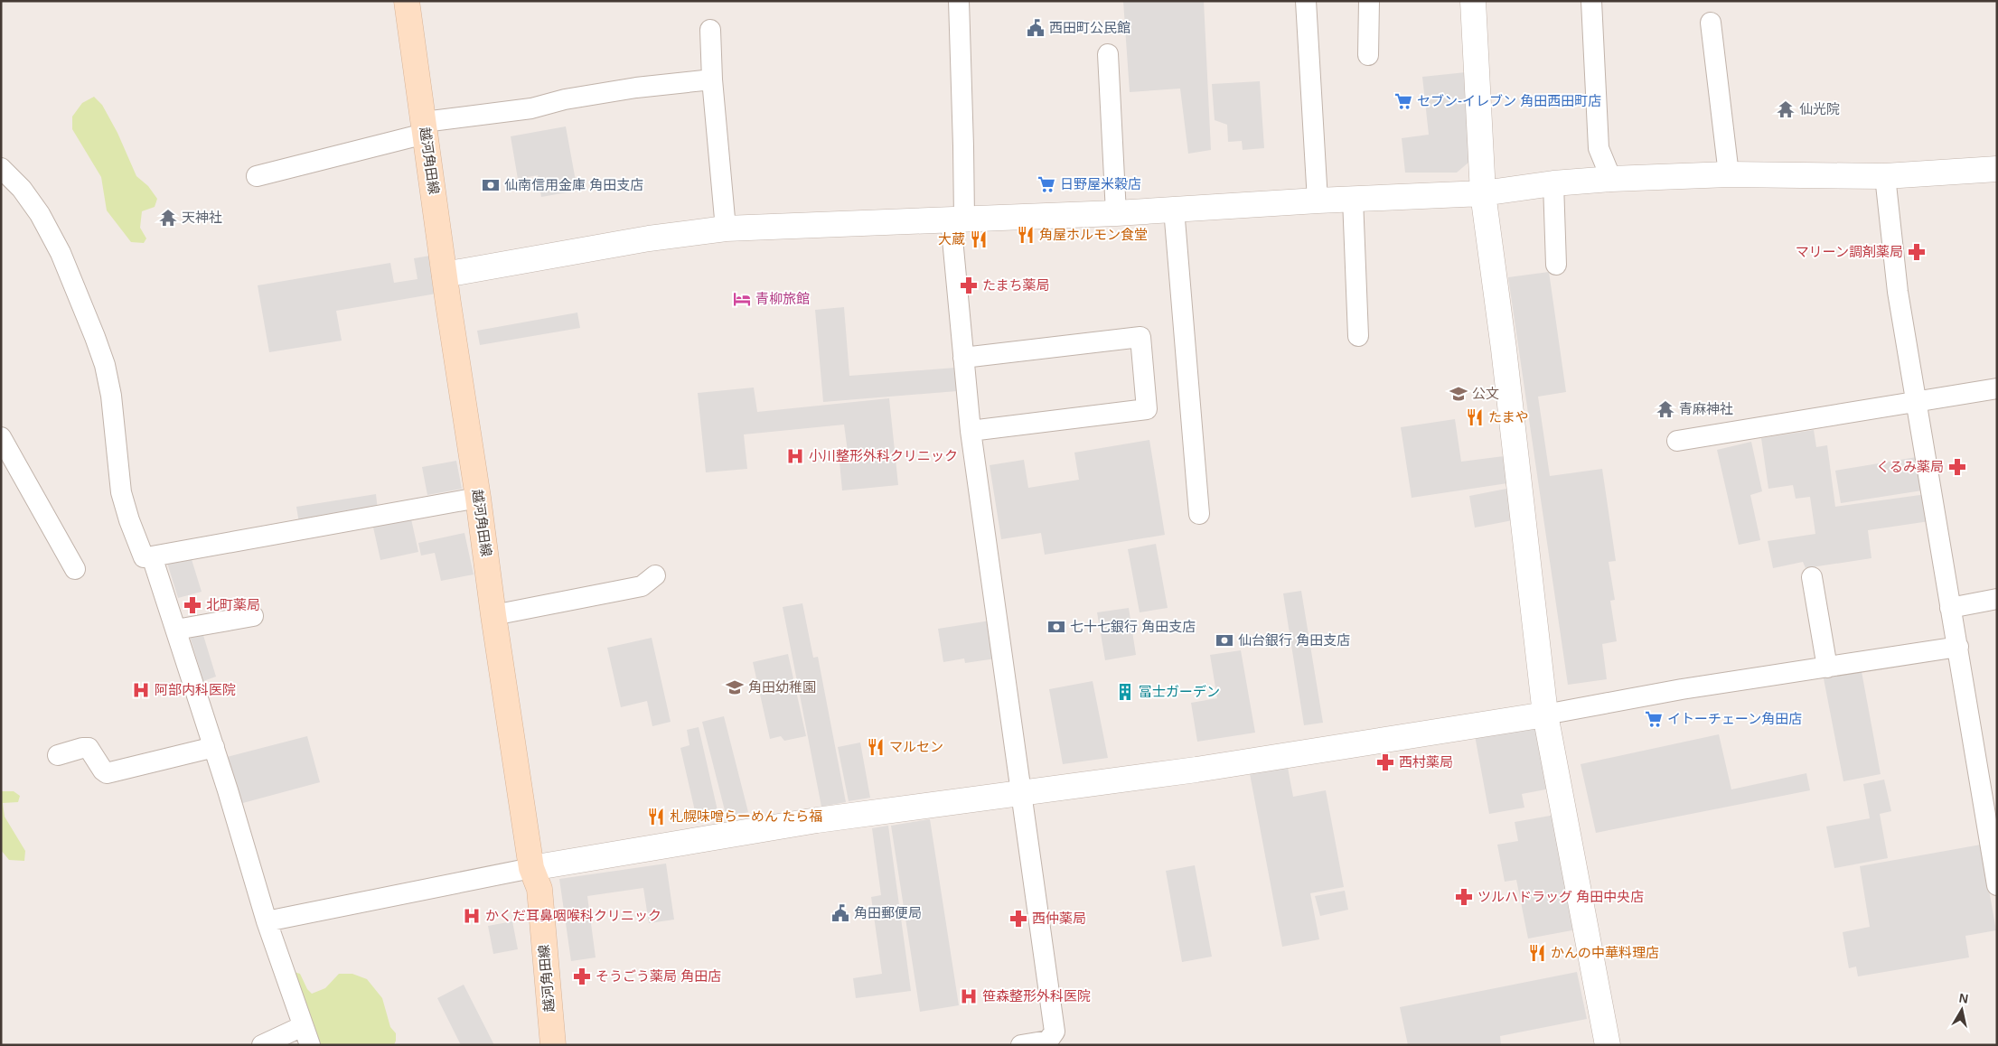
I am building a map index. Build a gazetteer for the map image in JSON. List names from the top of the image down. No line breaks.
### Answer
{"streets":{"main road":["越河角田線"]},"places":{"public building":["西田町公民館","角田郵便局"],"supermarket":["セブン-イレブン 角田西田町店","日野屋米穀店","イトーチェーン角田店"],"temple":["仙光院","天神社","青麻神社"],"bank":["仙南信用金庫 角田支店","七十七銀行 角田支店","仙台銀行 角田支店"],"restaurant":["角屋ホルモン食堂","大蔵","たまや","マルセン","札幌味噌らーめん たら福","かんの中華料理店"],"pharmacy":["マリーン調剤薬局","たまち薬局","くるみ薬局","北町薬局","西村薬局","ツルハドラッグ 角田中央店","西仲薬局","そうごう薬局 角田店"],"hotel":["青柳旅館"],"school or university":["公文","角田幼稚園"],"hospital":["小川整形外科クリニック","阿部内科医院","かくだ耳鼻咽喉科クリニック","笹森整形外科医院"],"building":["冨士ガーデン"]},"north":"top"}
